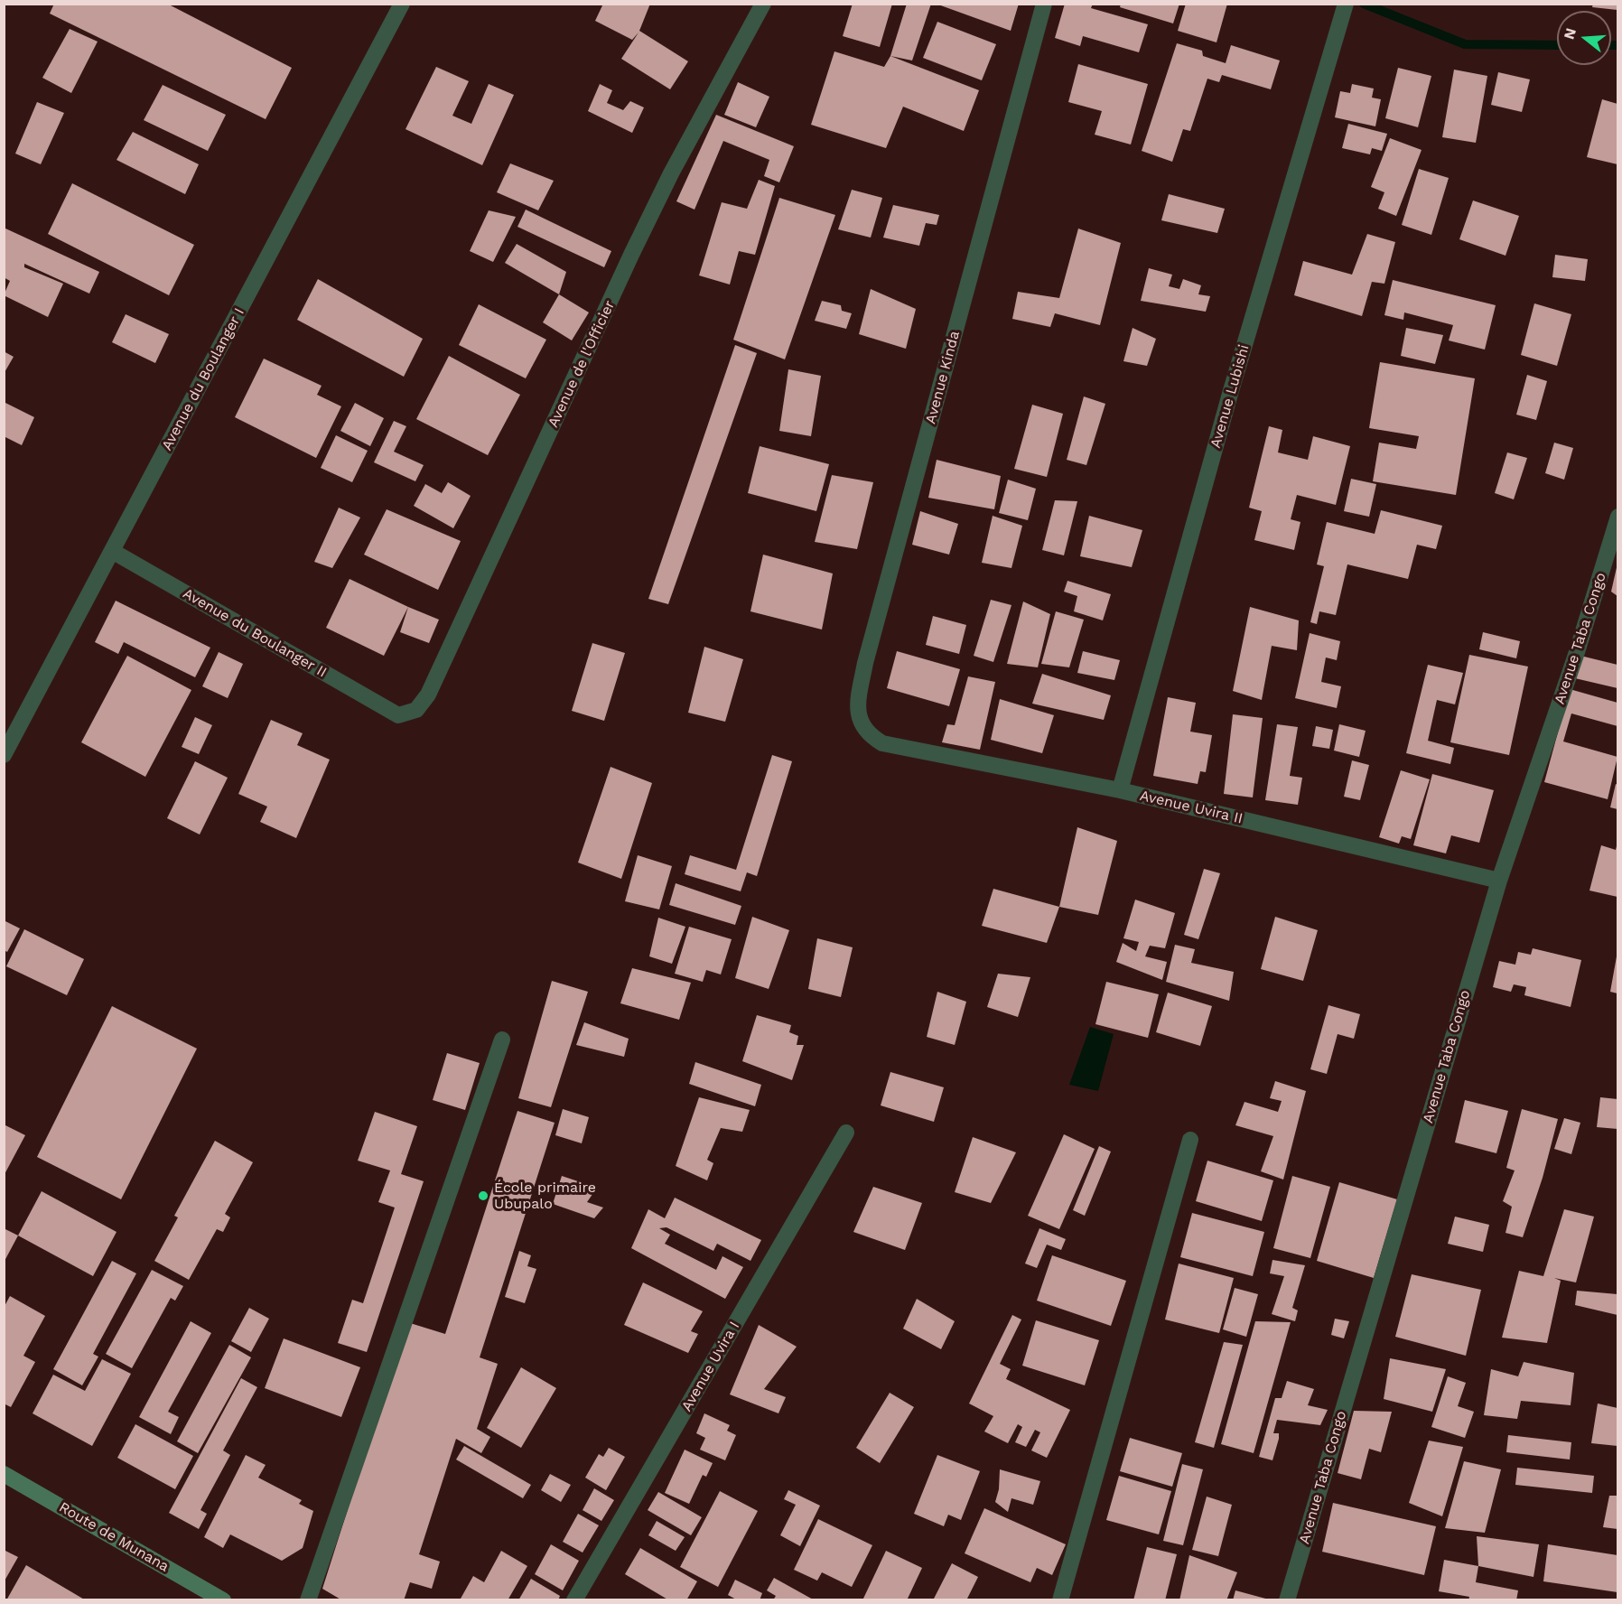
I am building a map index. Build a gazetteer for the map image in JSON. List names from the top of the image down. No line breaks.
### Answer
{"streets":{"main road":["Route de Munana"],"street":["Avenue de l'Officier","Avenue Kinda","Avenue du Boulanger I","Avenue Lubishi","Avenue du Boulanger II","Avenue Taba Congo","Avenue Uvira II","Avenue Uvira I"]},"crossings":[["Avenue de l'Officier","Avenue du Boulanger II"],["Avenue Kinda","Avenue Uvira II"],["Avenue du Boulanger I","Avenue du Boulanger II"],["Avenue Lubishi","Avenue Uvira II"],["Avenue Taba Congo","Avenue Uvira II"]],"places":["École primaire Ubupalo"],"north":"left"}
